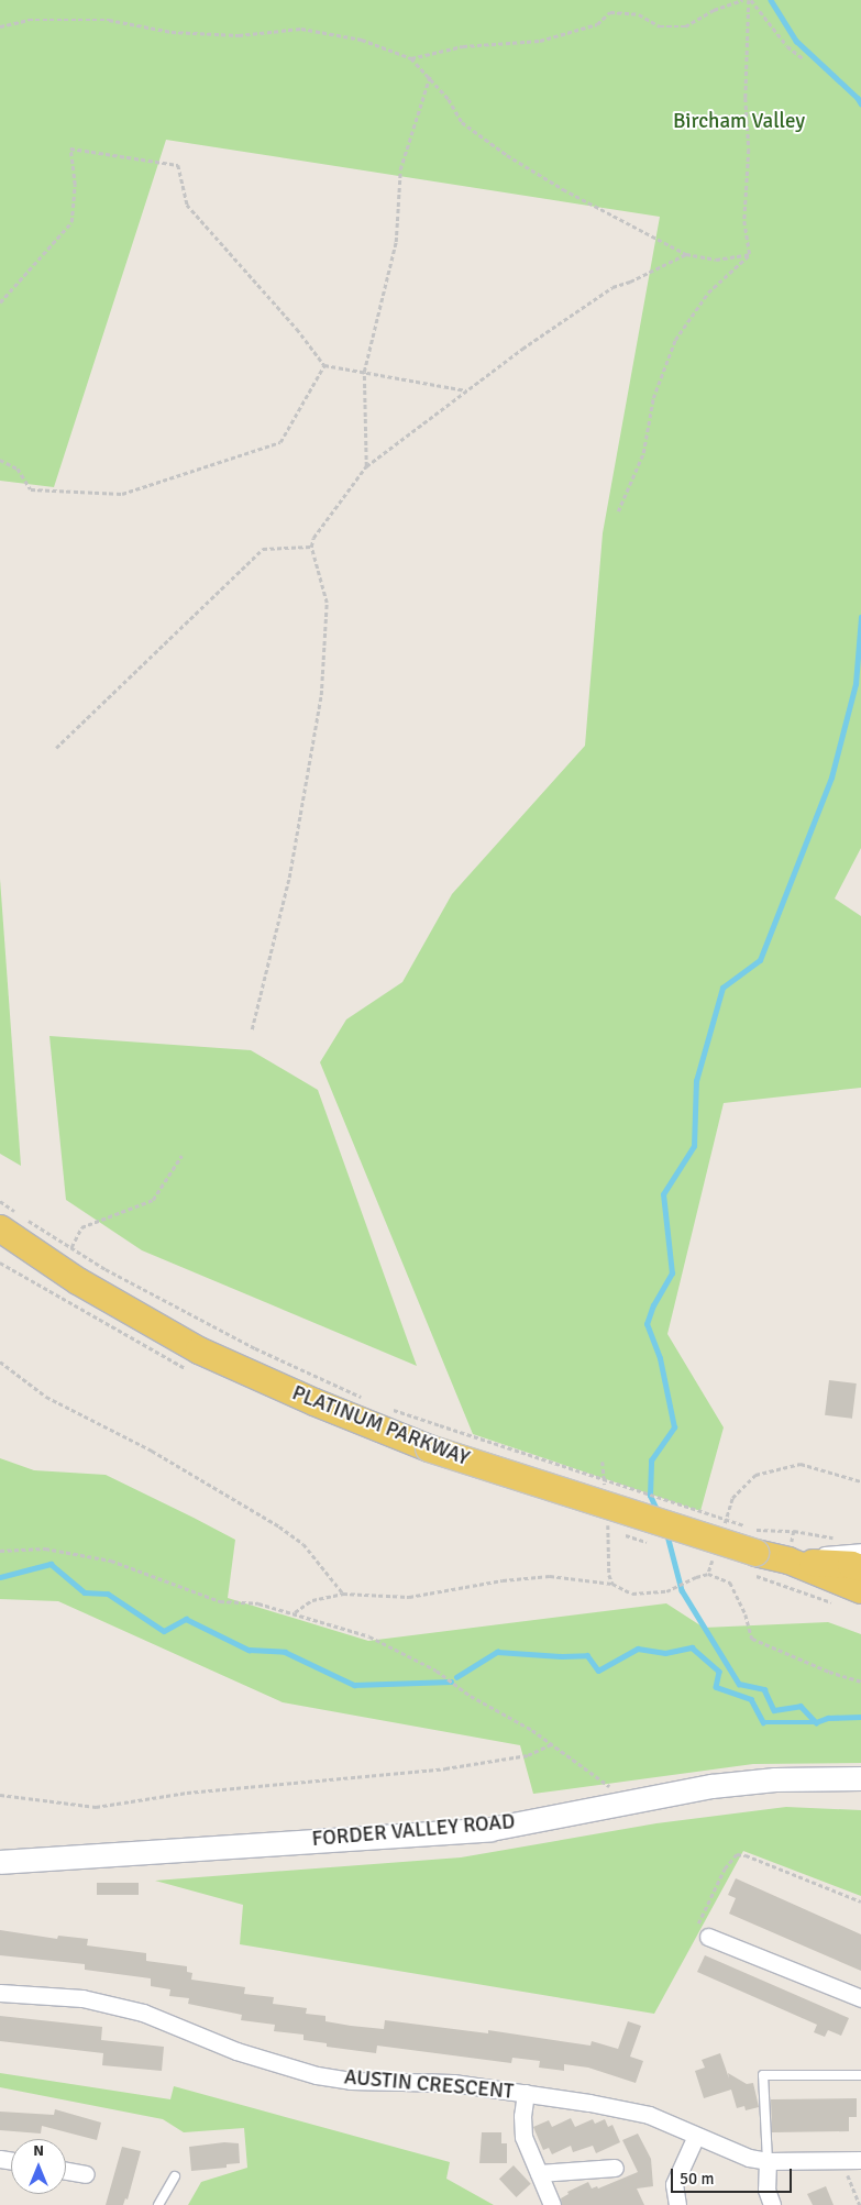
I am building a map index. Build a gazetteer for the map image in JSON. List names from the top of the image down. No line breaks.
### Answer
{"streets":{"main road":["PLATINUM PARKWAY","FORDER VALLEY ROAD"],"street":["AUSTIN CRESCENT"]},"parks":["Bircham Valley"],"scale_bar":"50 m","north":"top"}
